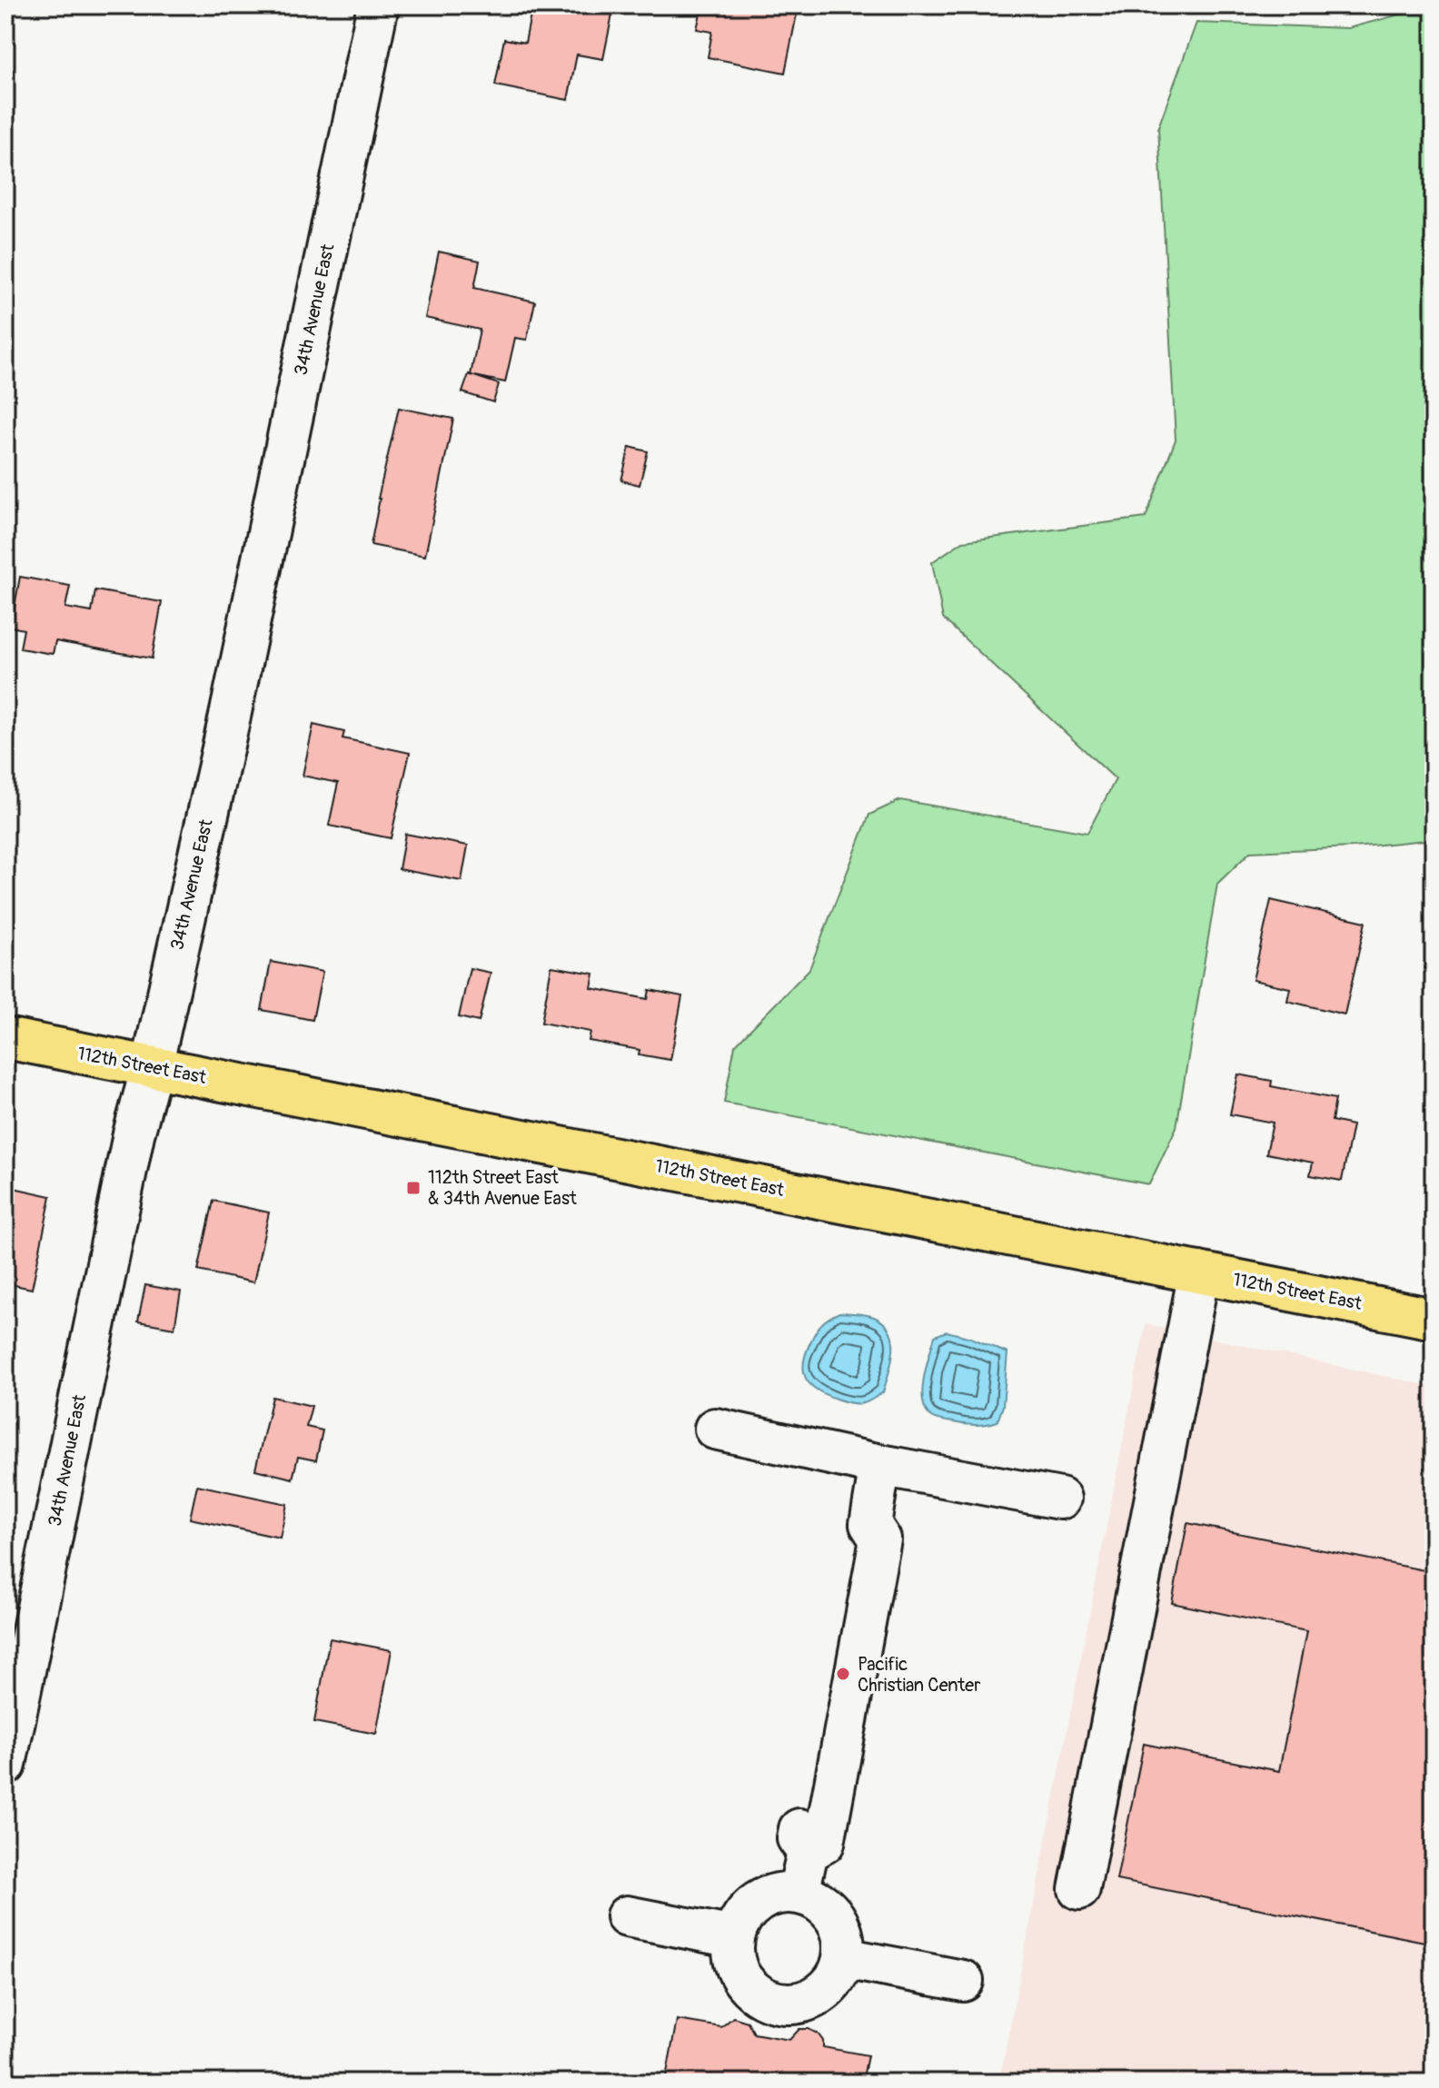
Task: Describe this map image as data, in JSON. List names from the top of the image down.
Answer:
{
  "streets": {
    "main road": ["112th Street East"],
    "street": ["34th Avenue East"]
  },
  "crossings": [
    ["34th Avenue East", "112th Street East"]
  ],
  "places": {
    "transit": ["112th Street East & 34th Avenue East"],
    "other": ["Pacific Christian Center"]
  }
}
